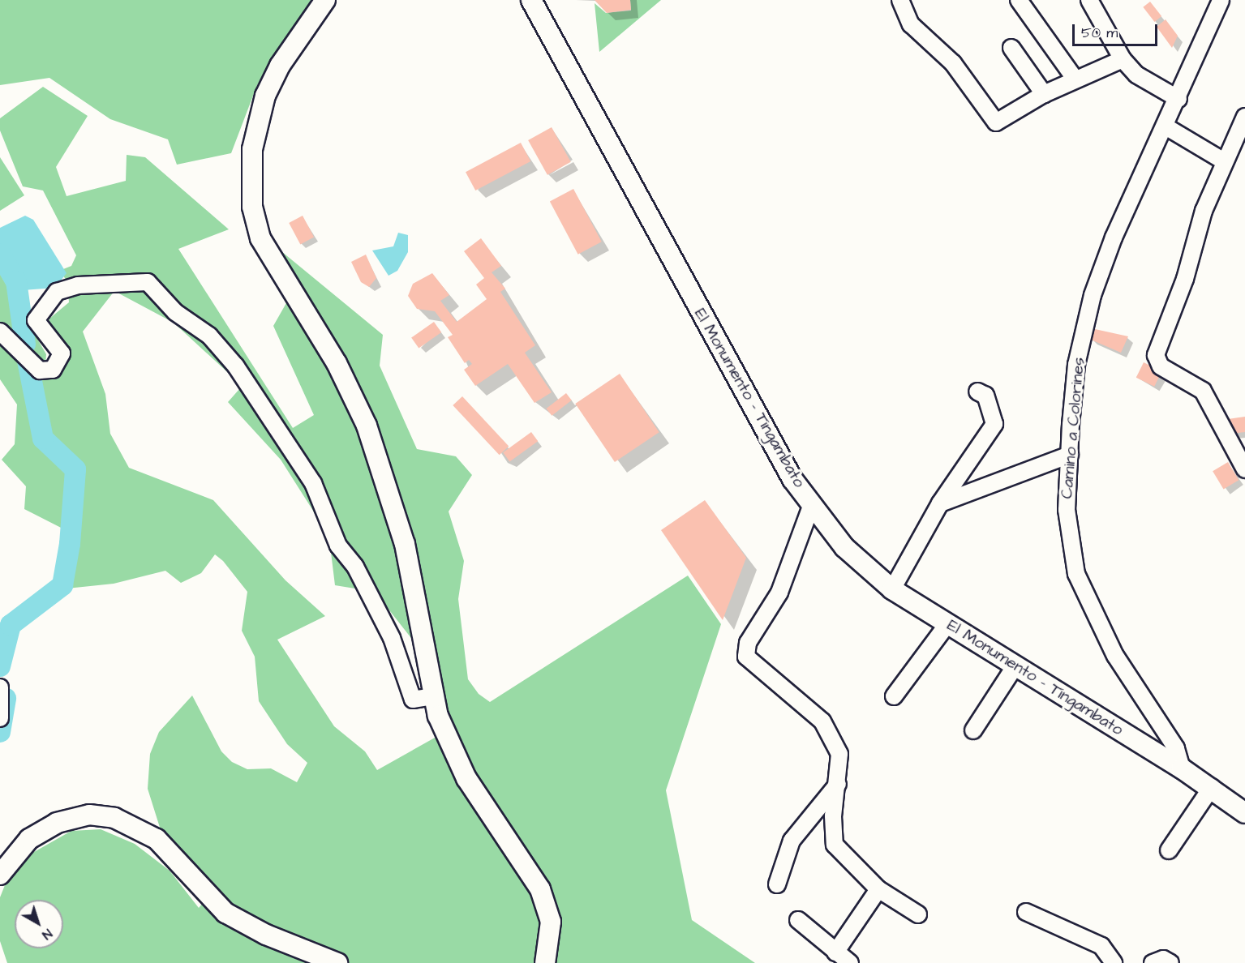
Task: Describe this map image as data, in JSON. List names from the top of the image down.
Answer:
{
  "streets": {
    "main road": ["El Monumento - Tingambato"],
    "street": ["Camino a Colorines"]
  },
  "crossings": [
    ["El Monumento - Tingambato", "Camino a Colorines"]
  ],
  "scale_bar": "50 m",
  "north": "bottom right"
}
